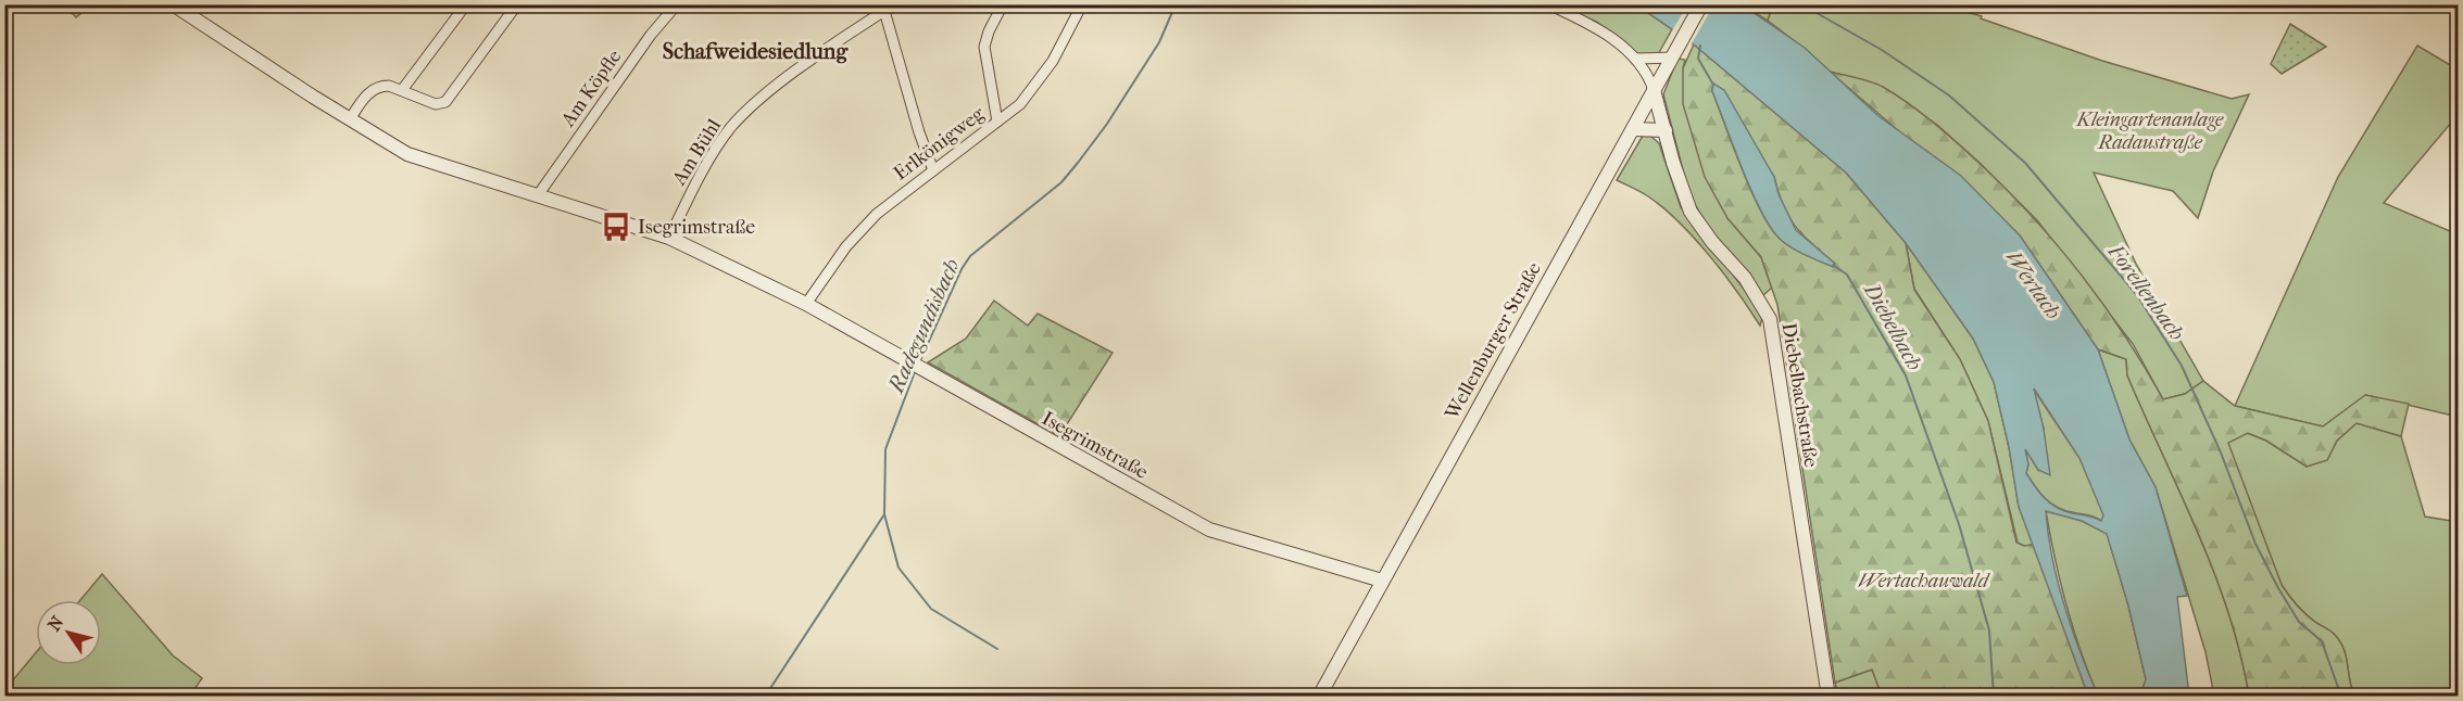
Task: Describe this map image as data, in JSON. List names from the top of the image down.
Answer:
{
  "streets": {
    "street": [
      "Am Köpfle",
      "Erlkönigweg",
      "Am Bühl",
      "Wellenburger Straße",
      "Diebelbachstraße",
      "Isegrimstraße"
    ]
  },
  "crossings": [
    ["Am Köpfle", "Isegrimstraße"],
    ["Erlkönigweg", "Isegrimstraße"],
    ["Am Bühl", "Isegrimstraße"],
    ["Wellenburger Straße", "Diebelbachstraße"],
    ["Wellenburger Straße", "Isegrimstraße"]
  ],
  "districts": ["Schafweidesiedlung"],
  "water": [
    "Wertach",
    "Forellenbach",
    "Radegundisbach",
    "Diebelbach"
  ],
  "parks": ["Kleingartenanlage Radaustraße", "Wertachauwald"],
  "places": {
    "bus stop": ["Isegrimstraße"]
  },
  "north": "top left"
}
